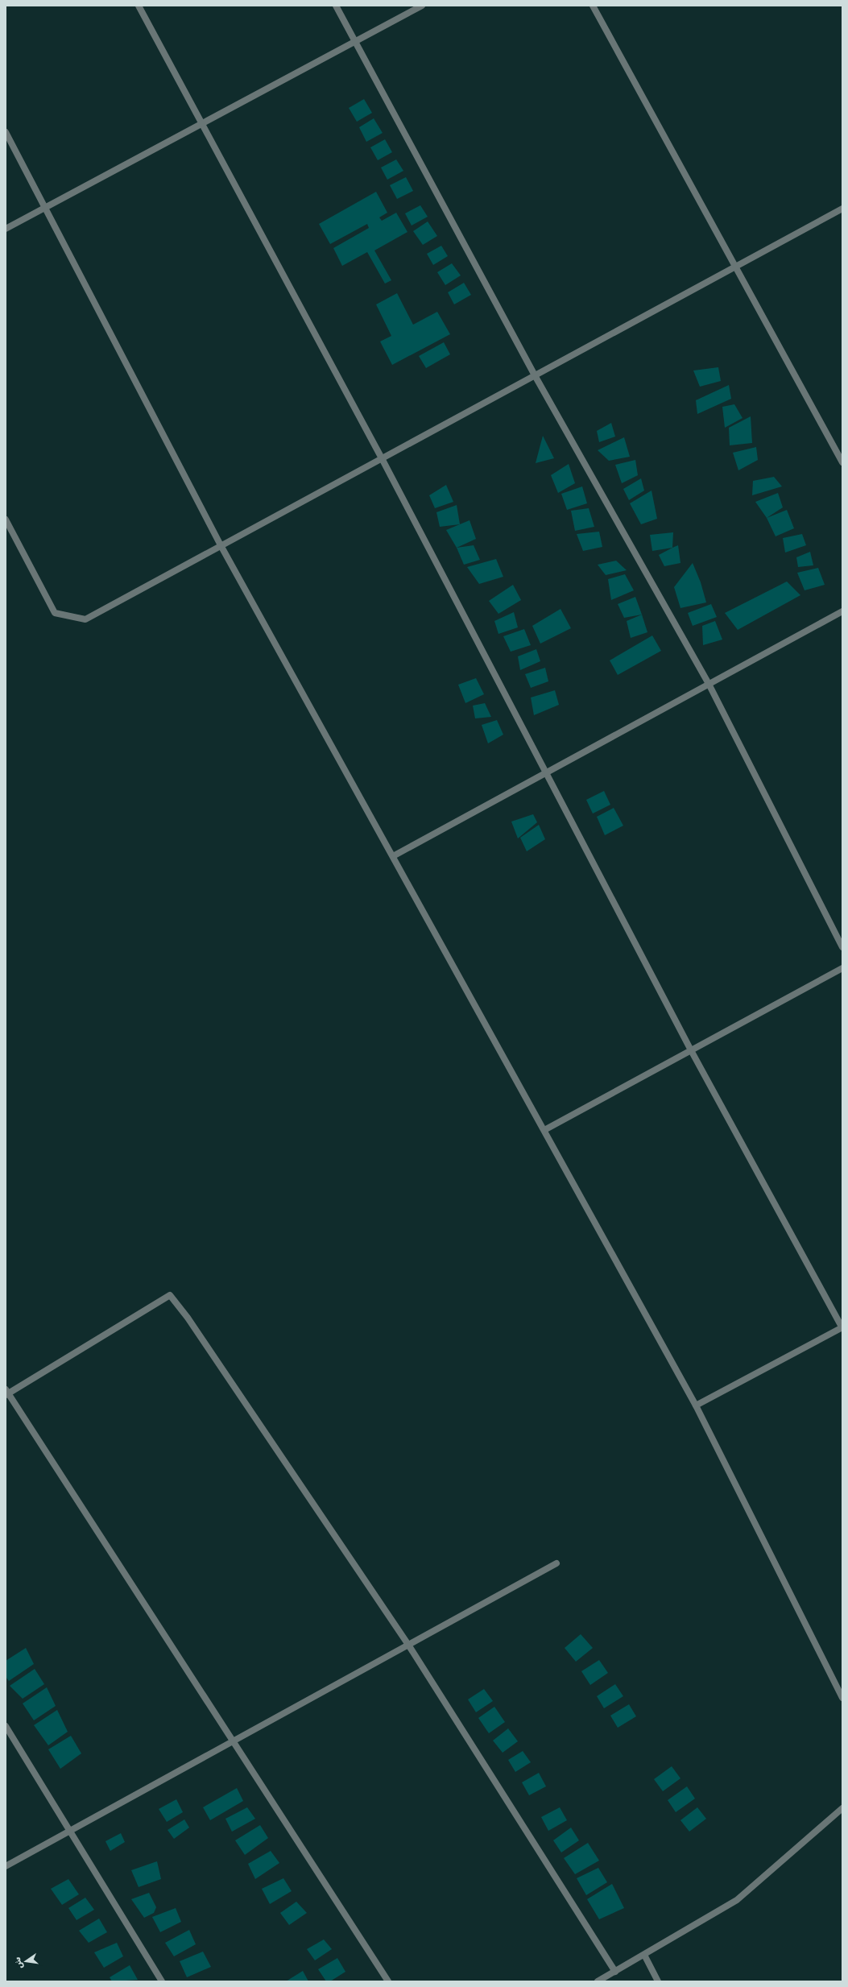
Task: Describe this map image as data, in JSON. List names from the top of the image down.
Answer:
{
  "north": "left"
}
